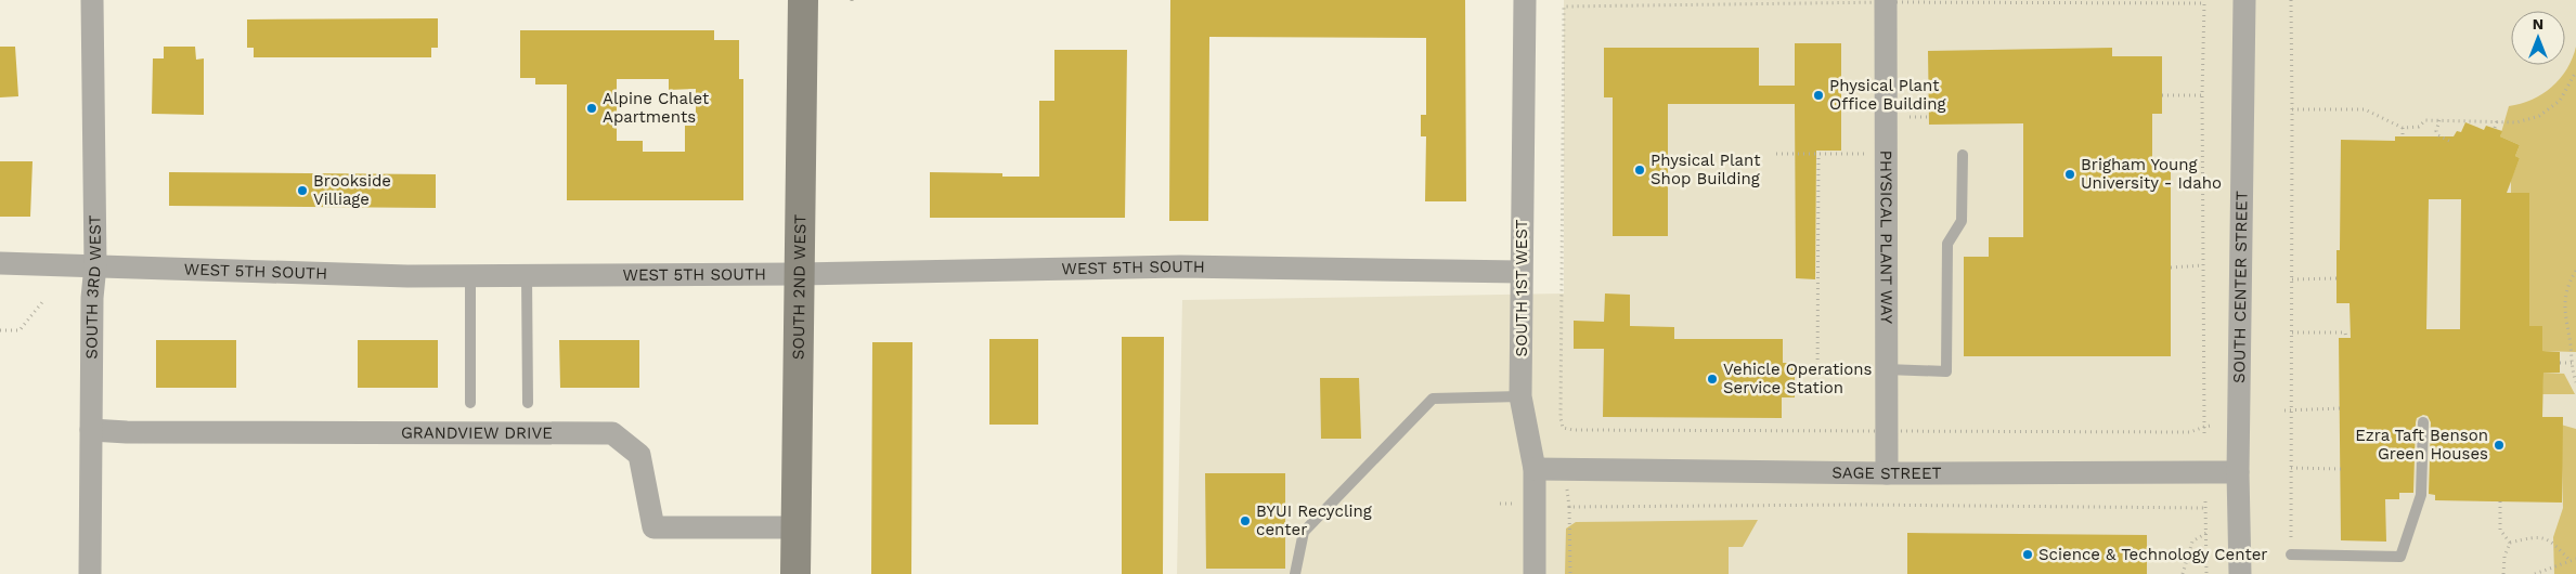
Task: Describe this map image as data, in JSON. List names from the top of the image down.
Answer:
{
  "streets": {
    "main road": ["SOUTH 2ND WEST"],
    "street": [
      "PHYSICAL PLANT WAY",
      "WEST 5TH SOUTH",
      "SOUTH 3RD WEST",
      "SOUTH CENTER STREET",
      "SOUTH 1ST WEST",
      "GRANDVIEW DRIVE",
      "SAGE STREET"
    ]
  },
  "crossings": [
    ["PHYSICAL PLANT WAY", "SAGE STREET"],
    ["WEST 5TH SOUTH", "SOUTH 3RD WEST"],
    ["WEST 5TH SOUTH", "SOUTH 2ND WEST"],
    ["WEST 5TH SOUTH", "SOUTH 1ST WEST"],
    ["SOUTH 3RD WEST", "GRANDVIEW DRIVE"],
    ["SOUTH 2ND WEST", "GRANDVIEW DRIVE"],
    ["SOUTH CENTER STREET", "SAGE STREET"],
    ["SOUTH 1ST WEST", "SAGE STREET"]
  ],
  "places": [
    "Physical Plant Office Building",
    "Alpine Chalet Apartments",
    "Physical Plant Shop Building",
    "Brigham Young University - Idaho",
    "Brookside Villiage",
    "Vehicle Operations Service Station",
    "Ezra Taft Benson Green Houses",
    "BYUI Recycling center",
    "Science & Technology Center"
  ],
  "north": "top"
}
